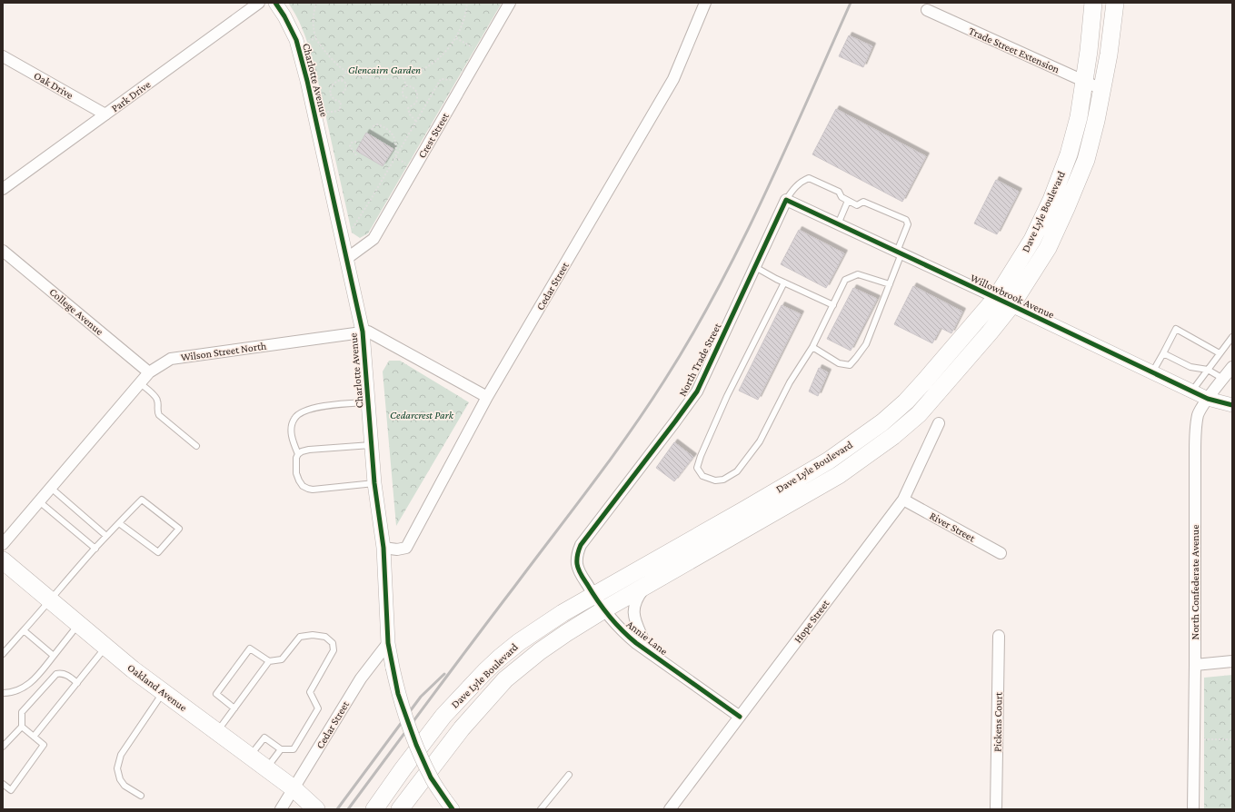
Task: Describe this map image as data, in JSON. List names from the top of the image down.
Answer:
{
  "streets": {
    "main road": ["Dave Lyle Boulevard", "Oakland Avenue"],
    "street": [
      "Trade Street Extension",
      "Charlotte Avenue",
      "Oak Drive",
      "Park Drive",
      "Crest Street",
      "Cedar Street",
      "Willowbrook Avenue",
      "College Avenue",
      "Wilson Street North",
      "North Trade Street",
      "River Street",
      "North Confederate Avenue",
      "Hope Street",
      "Annie Lane",
      "Pickens Court"
    ]
  },
  "crossings": [
    ["Trade Street Extension", "Dave Lyle Boulevard"],
    ["Charlotte Avenue", "Crest Street"],
    ["Charlotte Avenue", "Cedar Street"],
    ["Charlotte Avenue", "Wilson Street North"],
    ["Oak Drive", "Park Drive"],
    ["Dave Lyle Boulevard", "Willowbrook Avenue"],
    ["Dave Lyle Boulevard", "Annie Lane"],
    ["Cedar Street", "Wilson Street North"],
    ["Cedar Street", "Oakland Avenue"],
    ["Willowbrook Avenue", "North Trade Street"],
    ["Willowbrook Avenue", "North Confederate Avenue"],
    ["College Avenue", "Wilson Street North"],
    ["North Trade Street", "Annie Lane"],
    ["River Street", "Hope Street"],
    ["Hope Street", "Annie Lane"]
  ],
  "parks": ["Glencairn Garden", "Cedarcrest Park"]
}
